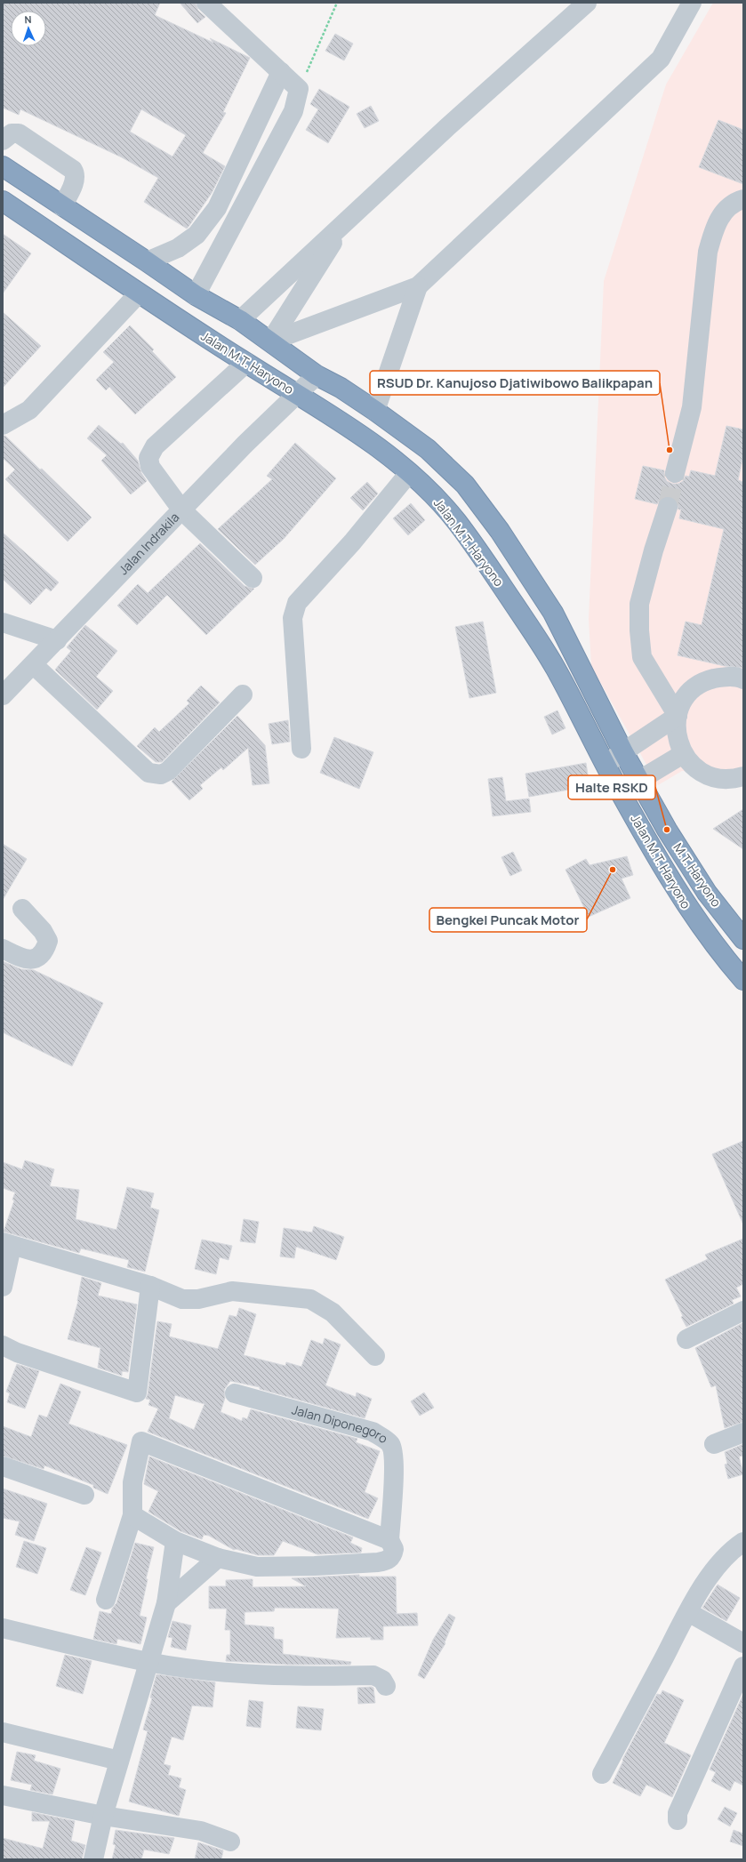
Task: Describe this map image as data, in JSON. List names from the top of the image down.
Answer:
{
  "streets": {
    "highway": ["Jalan M.T. Haryono", "M.T. Haryono"],
    "street": ["Jalan Indrakila", "Jalan Diponegoro"]
  },
  "crossings": [
    ["Jalan M.T. Haryono", "Jalan Indrakila"]
  ],
  "places": ["RSUD Dr. Kanujoso Djatiwibowo Balikpapan", "Halte RSKD", "Bengkel Puncak Motor"],
  "north": "top"
}
